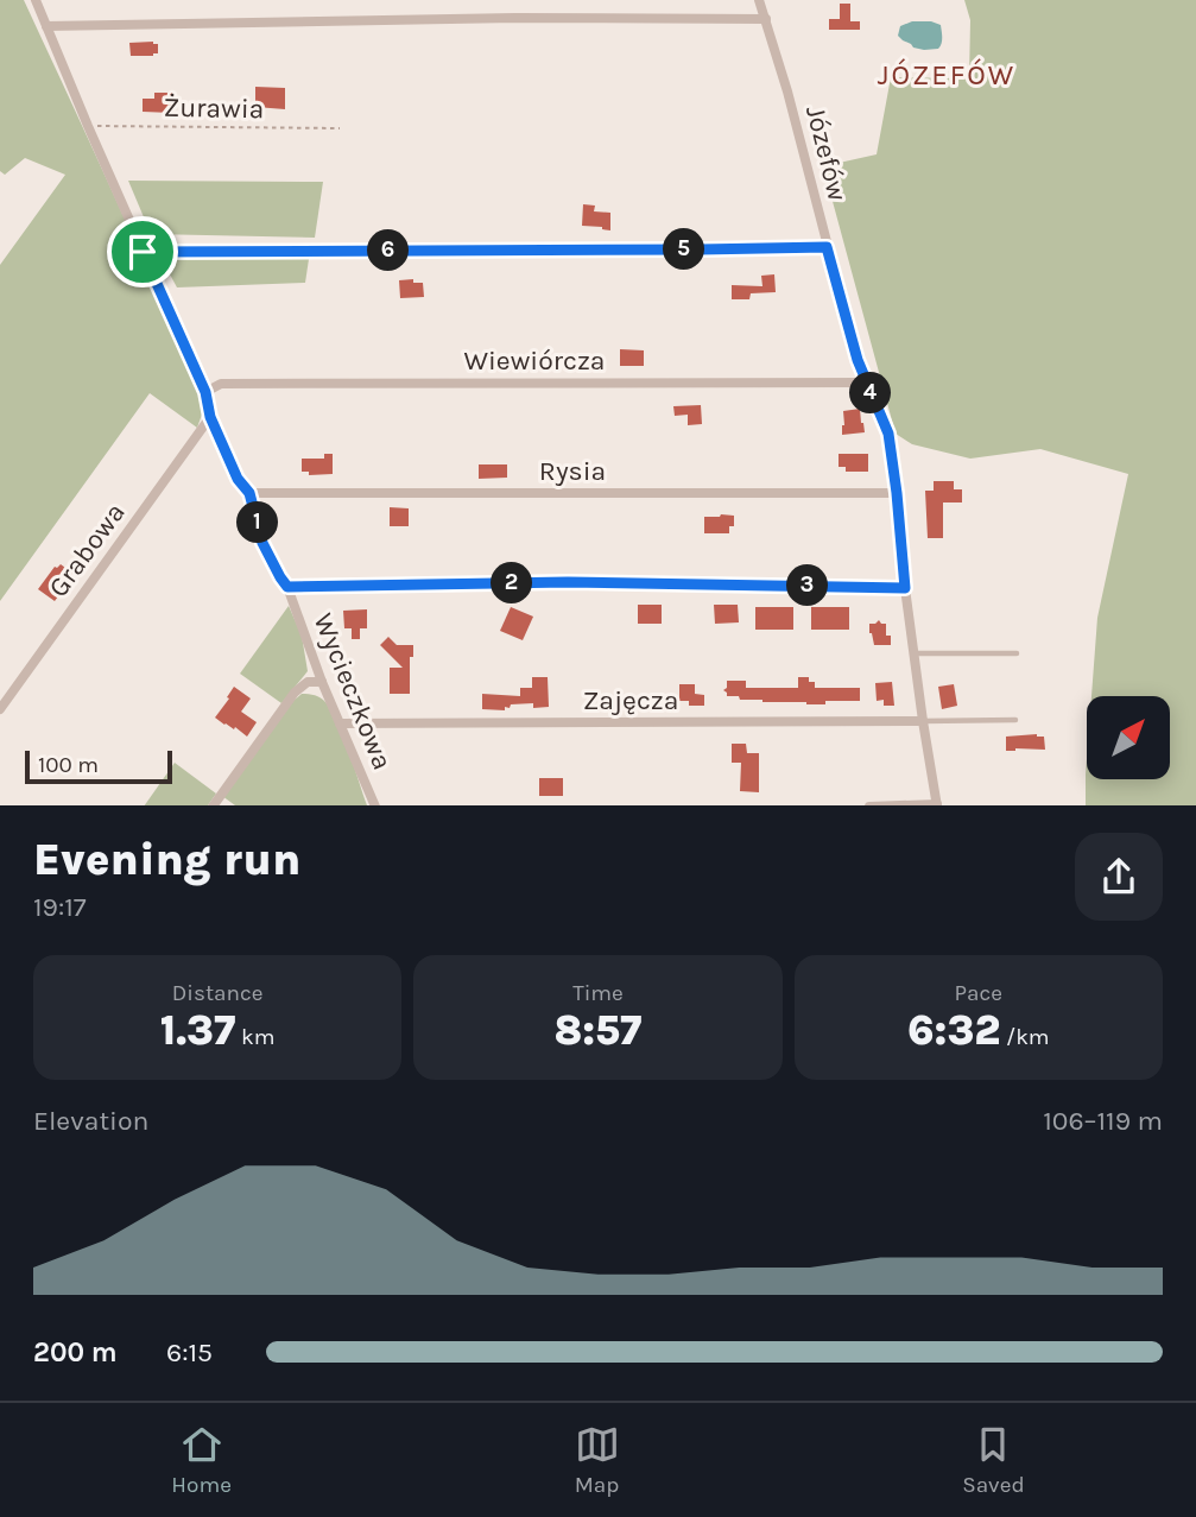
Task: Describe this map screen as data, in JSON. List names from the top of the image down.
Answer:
{
  "streets": {
    "street": [
      "Józefów",
      "Wiewiórcza",
      "Rysia",
      "Grabowa",
      "Wycieczkowa",
      "Zajęcza"
    ],
    "path": ["Żurawia"]
  },
  "crossings": [
    ["Żurawia", "Wycieczkowa"],
    ["Józefów", "Wiewiórcza"],
    ["Józefów", "Rysia"],
    ["Józefów", "Zajęcza"],
    ["Wiewiórcza", "Wycieczkowa"],
    ["Rysia", "Wycieczkowa"],
    ["Grabowa", "Wycieczkowa"],
    ["Wycieczkowa", "Zajęcza"]
  ],
  "districts": ["JÓZEFÓW"],
  "scale_bar": "100 m",
  "north": "top right",
  "page": {
    "pins": [
      "5",
      "6",
      "4",
      "1",
      "2",
      "3"
    ],
    "scale": "100 m",
    "heading": ["Evening run", "19:17"],
    "stats": [
      ["Distance", "1.37 km"],
      ["Time", "8:57"],
      ["Pace", "6:32 /km"]
    ],
    "chart": ["Elevation", "106–119 m"],
    "list": [
      {
        "name": "200 m",
        "note": "6:15"
      }
    ],
    "tabs": ["Home", "Map", "Saved"]
  }
}
